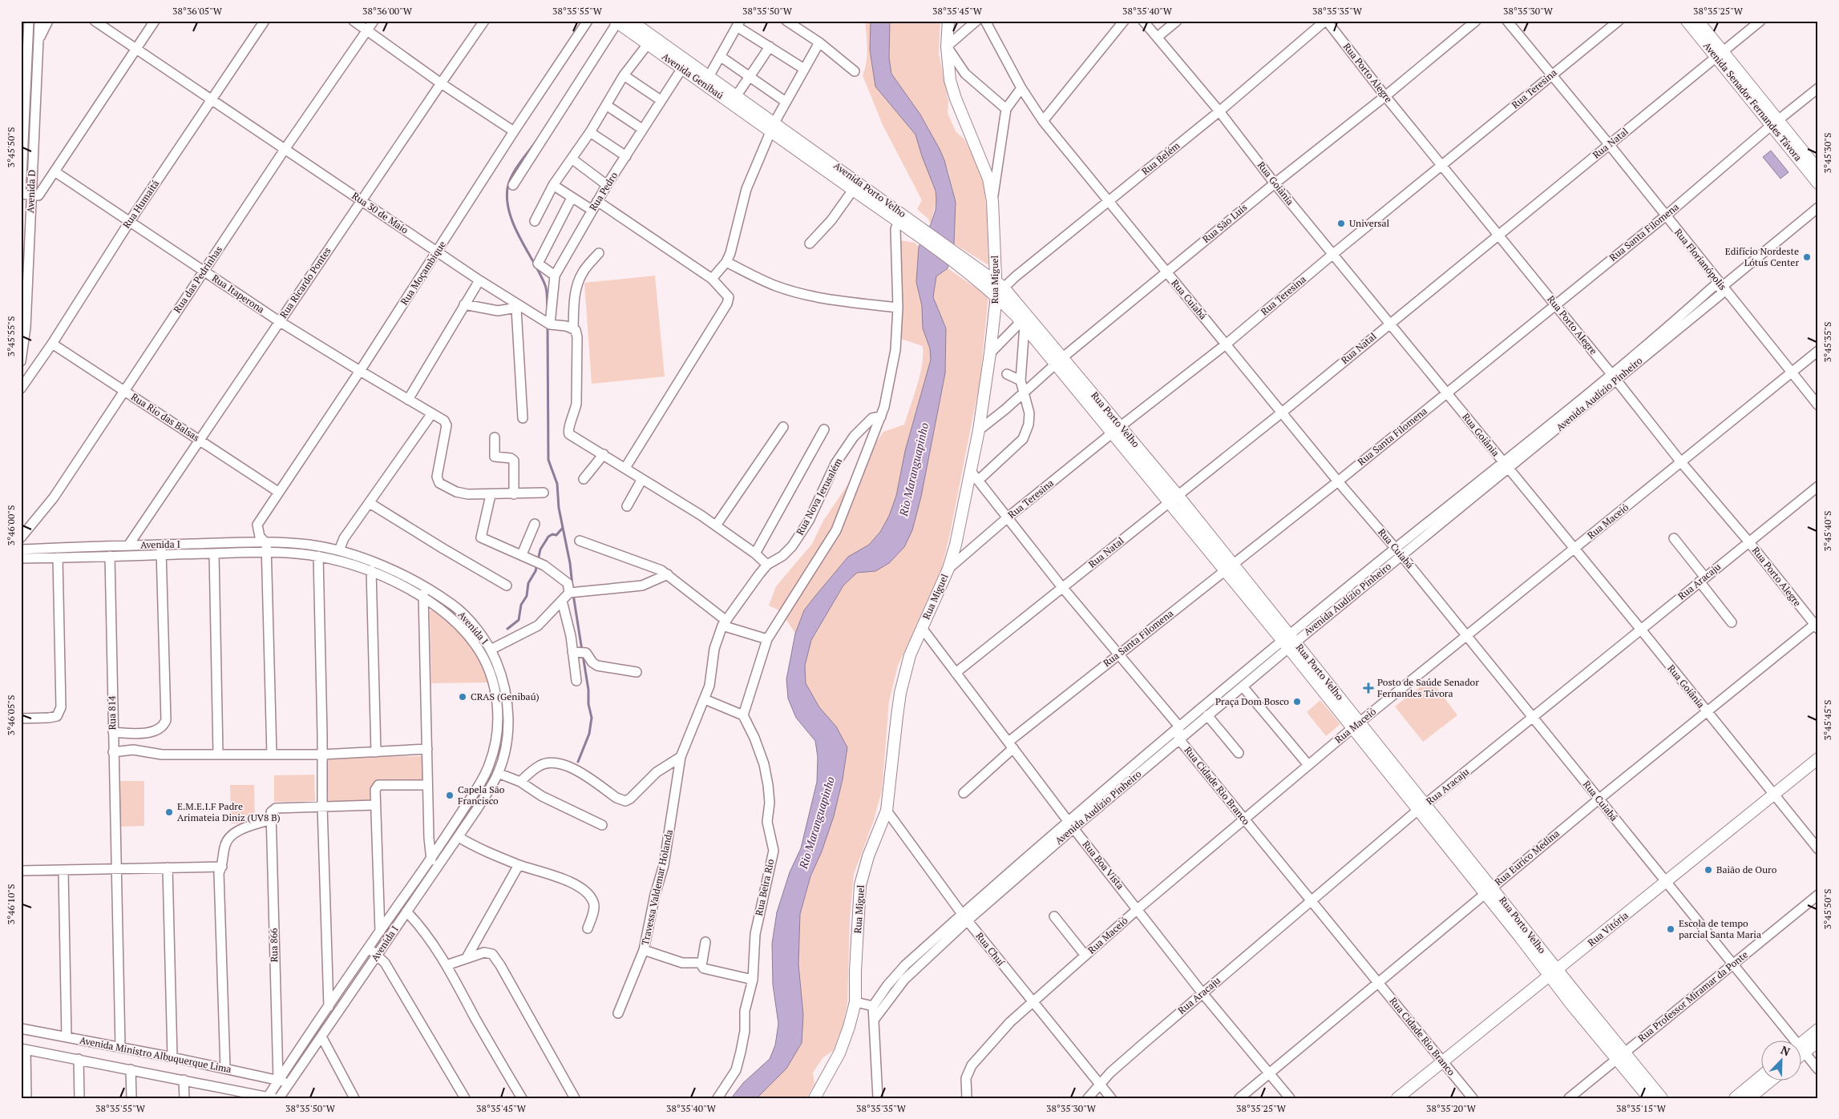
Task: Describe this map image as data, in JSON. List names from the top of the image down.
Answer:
{
  "streets": {
    "main road": [
      "Avenida Genibaú",
      "Avenida Senador Fernandes Távora",
      "Avenida Porto Velho",
      "Rua Miguel",
      "Rua Porto Velho",
      "Rua Vitória"
    ],
    "street": [
      "Rua Porto Alegre",
      "Rua Teresina",
      "Rua Natal",
      "Rua Belém",
      "Rua Goiânia",
      "Avenida D",
      "Rua Pedro",
      "Rua Humaitá",
      "Rua 30 de Maio",
      "Rua São Luís",
      "Rua Santa Filomena",
      "Rua Florianópolis",
      "Rua Moçambique",
      "Rua das Pedrinhas",
      "Rua Ricardo Pontes",
      "Rua Itaperona",
      "Rua Cuiabá",
      "Avenida Audízio Pinheiro",
      "Rua Rio das Balsas",
      "Rua Nova Jerusalém",
      "Rua Maceió",
      "Avenida I",
      "Rua Aracaju",
      "Rua 814",
      "Rua Cidade Rio Branco",
      "Rua Euríco Medina",
      "Rua Boa Vista",
      "Travessa Valdemar Holanda",
      "Rua Beira Rio",
      "Rua 866",
      "Rua Chuí",
      "Rua Professor Miramar da Ponte",
      "Avenida Ministro Albuquerque Lima"
    ]
  },
  "crossings": [
    ["Rua Porto Alegre", "Rua Teresina"],
    ["Rua Porto Alegre", "Rua Natal"],
    ["Rua Porto Alegre", "Rua Belém"],
    ["Rua Porto Alegre", "Rua São Luís"],
    ["Rua Porto Alegre", "Rua Santa Filomena"],
    ["Rua Porto Alegre", "Avenida Audízio Pinheiro"],
    ["Rua Porto Alegre", "Rua Maceió"],
    ["Rua Porto Alegre", "Rua Aracaju"],
    ["Rua Porto Alegre", "Rua Euríco Medina"],
    ["Avenida Genibaú", "Avenida Porto Velho"],
    ["Avenida Genibaú", "Rua Pedro"],
    ["Rua Teresina", "Rua Goiânia"],
    ["Rua Teresina", "Rua Florianópolis"],
    ["Rua Teresina", "Rua Miguel"],
    ["Rua Teresina", "Rua Cuiabá"],
    ["Rua Teresina", "Rua Porto Velho"],
    ["Avenida Senador Fernandes Távora", "Rua Natal"],
    ["Avenida Senador Fernandes Távora", "Rua Santa Filomena"],
    ["Rua Natal", "Rua Goiânia"],
    ["Rua Natal", "Rua Florianópolis"],
    ["Rua Natal", "Rua Cuiabá"],
    ["Rua Natal", "Rua Porto Velho"],
    ["Rua Natal", "Rua Boa Vista"],
    ["Rua Belém", "Rua Goiânia"],
    ["Rua Belém", "Rua Miguel"],
    ["Rua Belém", "Rua Cuiabá"],
    ["Rua Belém", "Rua Porto Velho"],
    ["Rua Goiânia", "Rua São Luís"],
    ["Rua Goiânia", "Rua Santa Filomena"],
    ["Rua Goiânia", "Avenida Audízio Pinheiro"],
    ["Rua Goiânia", "Rua Maceió"],
    ["Rua Goiânia", "Rua Aracaju"],
    ["Rua Goiânia", "Rua Euríco Medina"],
    ["Rua Goiânia", "Rua Vitória"],
    ["Avenida Porto Velho", "Rua Porto Velho"],
    ["Rua Pedro", "Rua 30 de Maio"],
    ["Rua Humaitá", "Rua 30 de Maio"],
    ["Rua Humaitá", "Rua Itaperona"],
    ["Rua Humaitá", "Rua Rio das Balsas"],
    ["Rua 30 de Maio", "Rua Moçambique"],
    ["Rua 30 de Maio", "Rua das Pedrinhas"],
    ["Rua 30 de Maio", "Rua Ricardo Pontes"],
    ["Rua São Luís", "Rua Miguel"],
    ["Rua São Luís", "Rua Cuiabá"],
    ["Rua São Luís", "Rua Porto Velho"],
    ["Rua Santa Filomena", "Rua Florianópolis"],
    ["Rua Santa Filomena", "Rua Cuiabá"],
    ["Rua Santa Filomena", "Rua Porto Velho"],
    ["Rua Santa Filomena", "Rua Boa Vista"],
    ["Rua Florianópolis", "Avenida Audízio Pinheiro"],
    ["Rua Florianópolis", "Rua Maceió"],
    ["Rua Moçambique", "Rua Itaperona"],
    ["Rua Moçambique", "Rua Rio das Balsas"],
    ["Rua Moçambique", "Avenida I"],
    ["Rua das Pedrinhas", "Rua Itaperona"],
    ["Rua das Pedrinhas", "Rua Rio das Balsas"],
    ["Rua Miguel", "Rua Cuiabá"],
    ["Rua Miguel", "Rua Porto Velho"],
    ["Rua Miguel", "Rua Boa Vista"],
    ["Rua Miguel", "Rua Chuí"],
    ["Rua Ricardo Pontes", "Rua Itaperona"],
    ["Rua Ricardo Pontes", "Rua Rio das Balsas"],
    ["Rua Ricardo Pontes", "Avenida I"],
    ["Rua Cuiabá", "Avenida Audízio Pinheiro"],
    ["Rua Cuiabá", "Rua Maceió"],
    ["Rua Cuiabá", "Rua Aracaju"],
    ["Rua Cuiabá", "Rua Euríco Medina"],
    ["Rua Cuiabá", "Rua Vitória"],
    ["Rua Cuiabá", "Rua Professor Miramar da Ponte"],
    ["Avenida Audízio Pinheiro", "Rua Porto Velho"],
    ["Avenida Audízio Pinheiro", "Rua Cidade Rio Branco"],
    ["Avenida Audízio Pinheiro", "Rua Boa Vista"],
    ["Avenida Audízio Pinheiro", "Rua Chuí"],
    ["Rua Porto Velho", "Rua Maceió"],
    ["Rua Porto Velho", "Rua Aracaju"],
    ["Rua Porto Velho", "Rua Euríco Medina"],
    ["Rua Porto Velho", "Rua Vitória"],
    ["Rua Porto Velho", "Rua Professor Miramar da Ponte"],
    ["Rua Nova Jerusalém", "Travessa Valdemar Holanda"],
    ["Rua Maceió", "Rua Cidade Rio Branco"],
    ["Rua Maceió", "Rua Boa Vista"],
    ["Rua Maceió", "Rua Chuí"],
    ["Avenida I", "Rua 814"],
    ["Avenida I", "Rua 866"],
    ["Avenida I", "Avenida Ministro Albuquerque Lima"],
    ["Rua Aracaju", "Rua Cidade Rio Branco"],
    ["Rua Aracaju", "Rua Boa Vista"],
    ["Rua Aracaju", "Rua Chuí"],
    ["Rua 814", "Avenida Ministro Albuquerque Lima"],
    ["Rua Cidade Rio Branco", "Rua Euríco Medina"],
    ["Rua Cidade Rio Branco", "Rua Vitória"],
    ["Rua Euríco Medina", "Rua Boa Vista"],
    ["Rua 866", "Avenida Ministro Albuquerque Lima"]
  ],
  "water": ["Rio Maranguapinho"],
  "places": {
    "other": [
      "Universal",
      "Edifício Nordeste Lótus Center",
      "CRAS (Genibaú)",
      "Praça Dom Bosco",
      "Capela São Francisco",
      "E.M.E.I.F Padre Arimateia Diniz (UV8 B)",
      "Baião de Ouro",
      "Escola de tempo parcial Santa Maria"
    ],
    "health": ["Posto de Saúde Senador Fernandes Távora"]
  },
  "north": "top right",
  "coordinates": [
    "38°36'05\"W",
    "38°36'00\"W",
    "38°35'55\"W",
    "38°35'50\"W",
    "38°35'45\"W",
    "38°35'40\"W",
    "38°35'35\"W",
    "38°35'30\"W",
    "38°35'25\"W",
    "3°45'50\"S",
    "3°45'30\"S",
    "3°45'55\"S",
    "3°45'35\"S",
    "3°46'00\"S",
    "3°45'40\"S",
    "3°46'05\"S",
    "3°45'45\"S",
    "3°46'10\"S",
    "38°35'20\"W",
    "38°35'15\"W"
  ]
}
